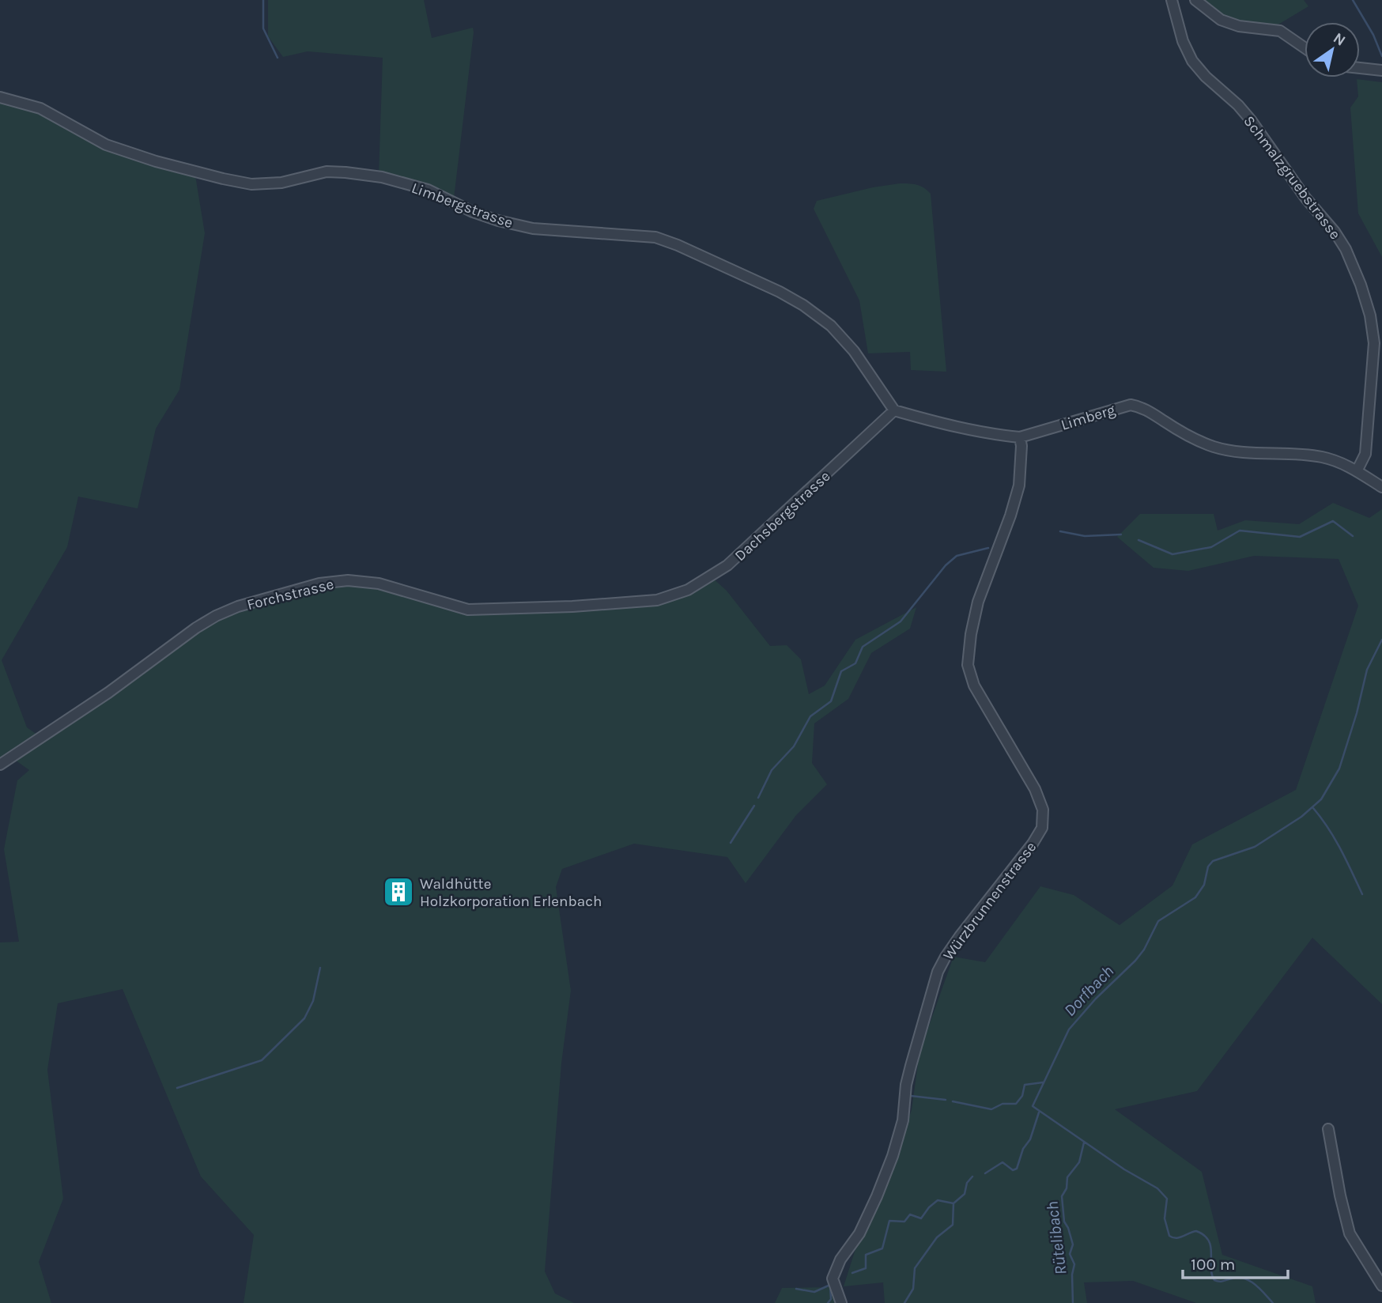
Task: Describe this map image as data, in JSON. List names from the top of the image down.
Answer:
{
  "streets": {
    "street": [
      "Schmalzgruebstrasse",
      "Limbergstrasse",
      "Limberg",
      "Dachsbergstrasse",
      "Forchstrasse",
      "Würzbrunnenstrasse"
    ]
  },
  "crossings": [
    ["Schmalzgruebstrasse", "Limberg"],
    ["Limbergstrasse", "Limberg"],
    ["Limbergstrasse", "Dachsbergstrasse"],
    ["Limberg", "Dachsbergstrasse"],
    ["Limberg", "Würzbrunnenstrasse"],
    ["Dachsbergstrasse", "Forchstrasse"]
  ],
  "water": ["Dorfbach", "Rütelibach"],
  "places": {
    "building": ["Waldhütte Holzkorporation Erlenbach"]
  },
  "scale_bar": "100 m",
  "north": "top right"
}
